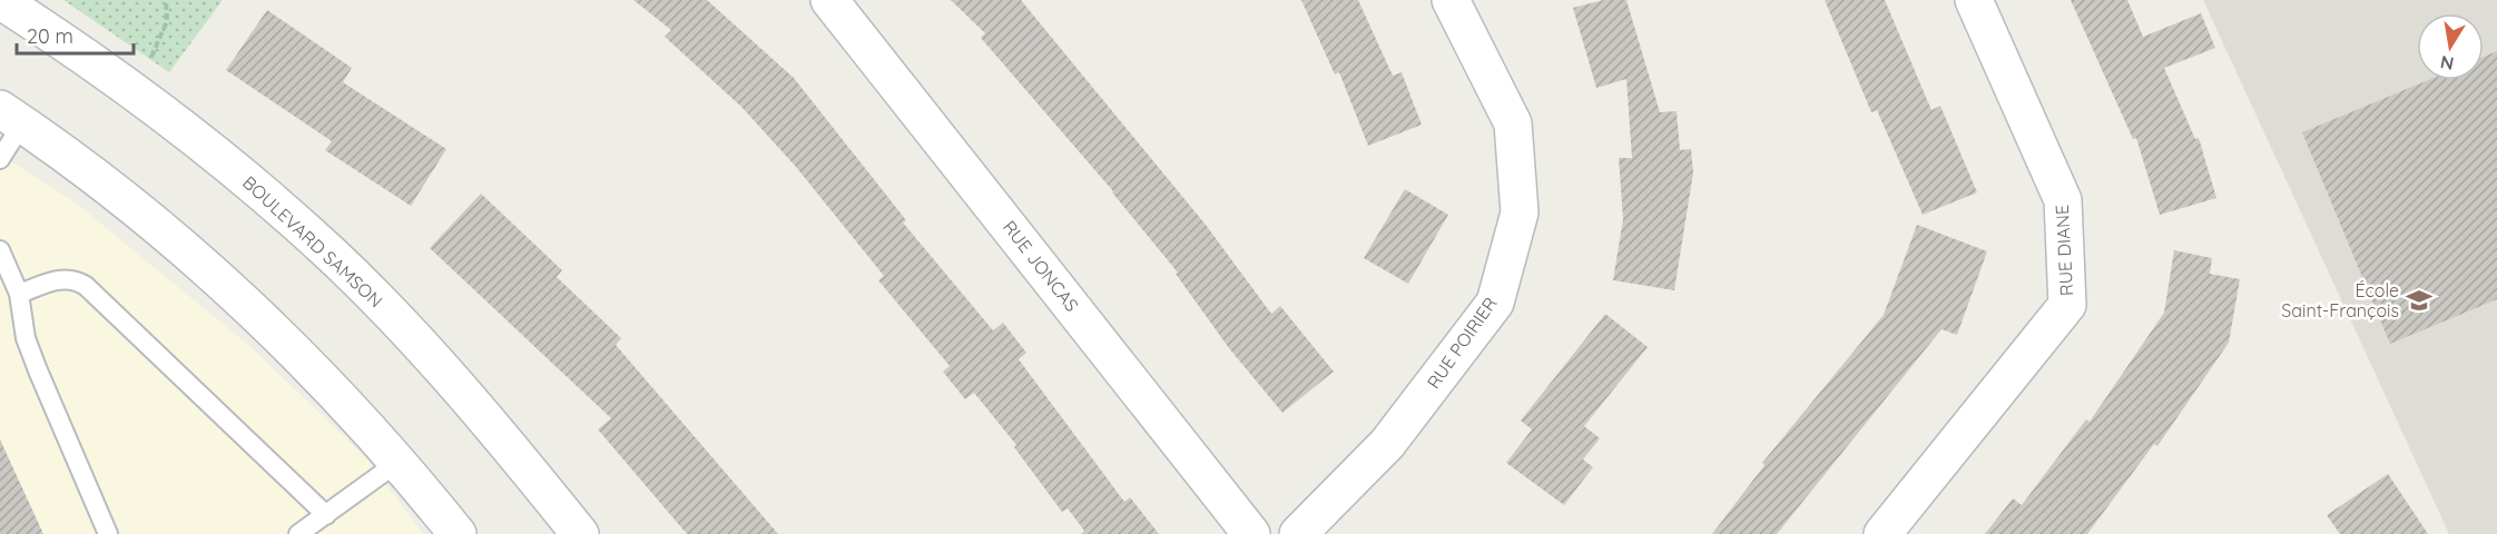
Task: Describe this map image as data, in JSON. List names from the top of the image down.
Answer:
{
  "streets": {
    "street": [
      "BOULEVARD SAMSON",
      "RUE DIANE",
      "RUE JONCAS",
      "RUE POIRIER"
    ]
  },
  "places": {
    "school or university": ["École Saint-François"]
  },
  "scale_bar": "20 m",
  "north": "bottom"
}
